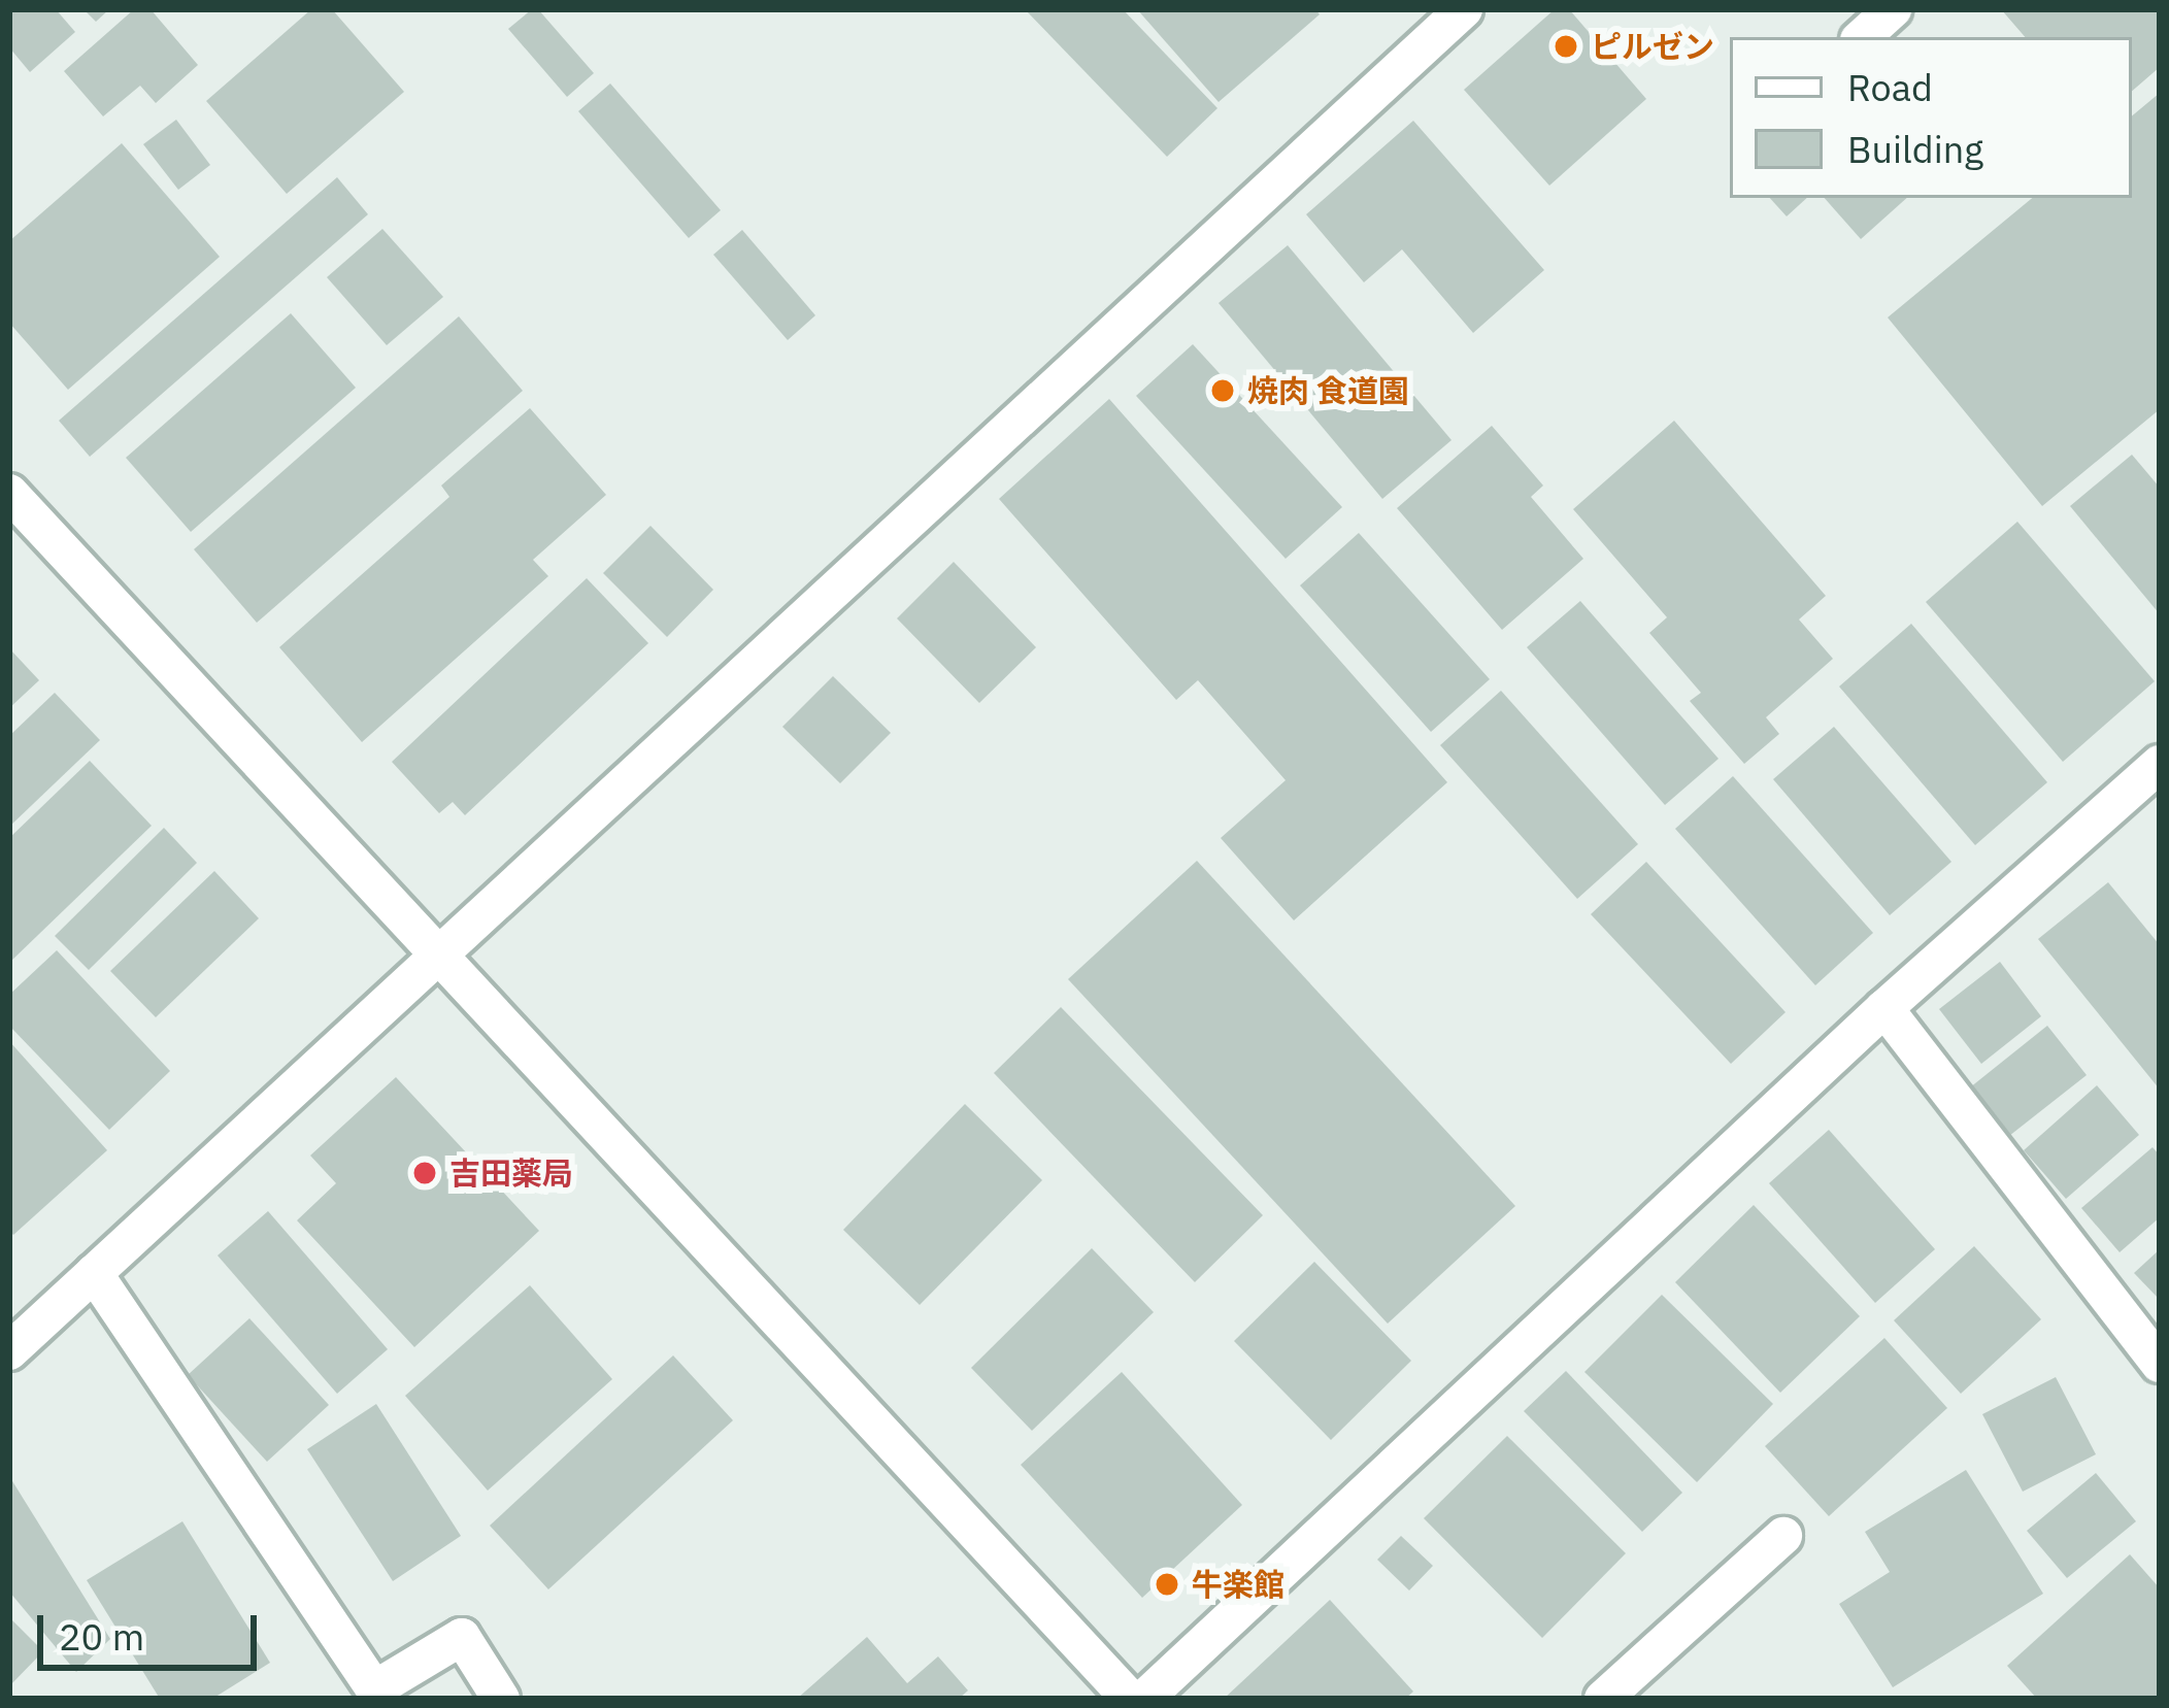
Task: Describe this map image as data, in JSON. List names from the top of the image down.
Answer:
{
  "places": [
    "ピルゼン",
    "焼肉 食道園",
    "吉田薬局",
    "牛楽館"
  ],
  "legend": ["Road", "Building"],
  "scale_bar": "20 m"
}
